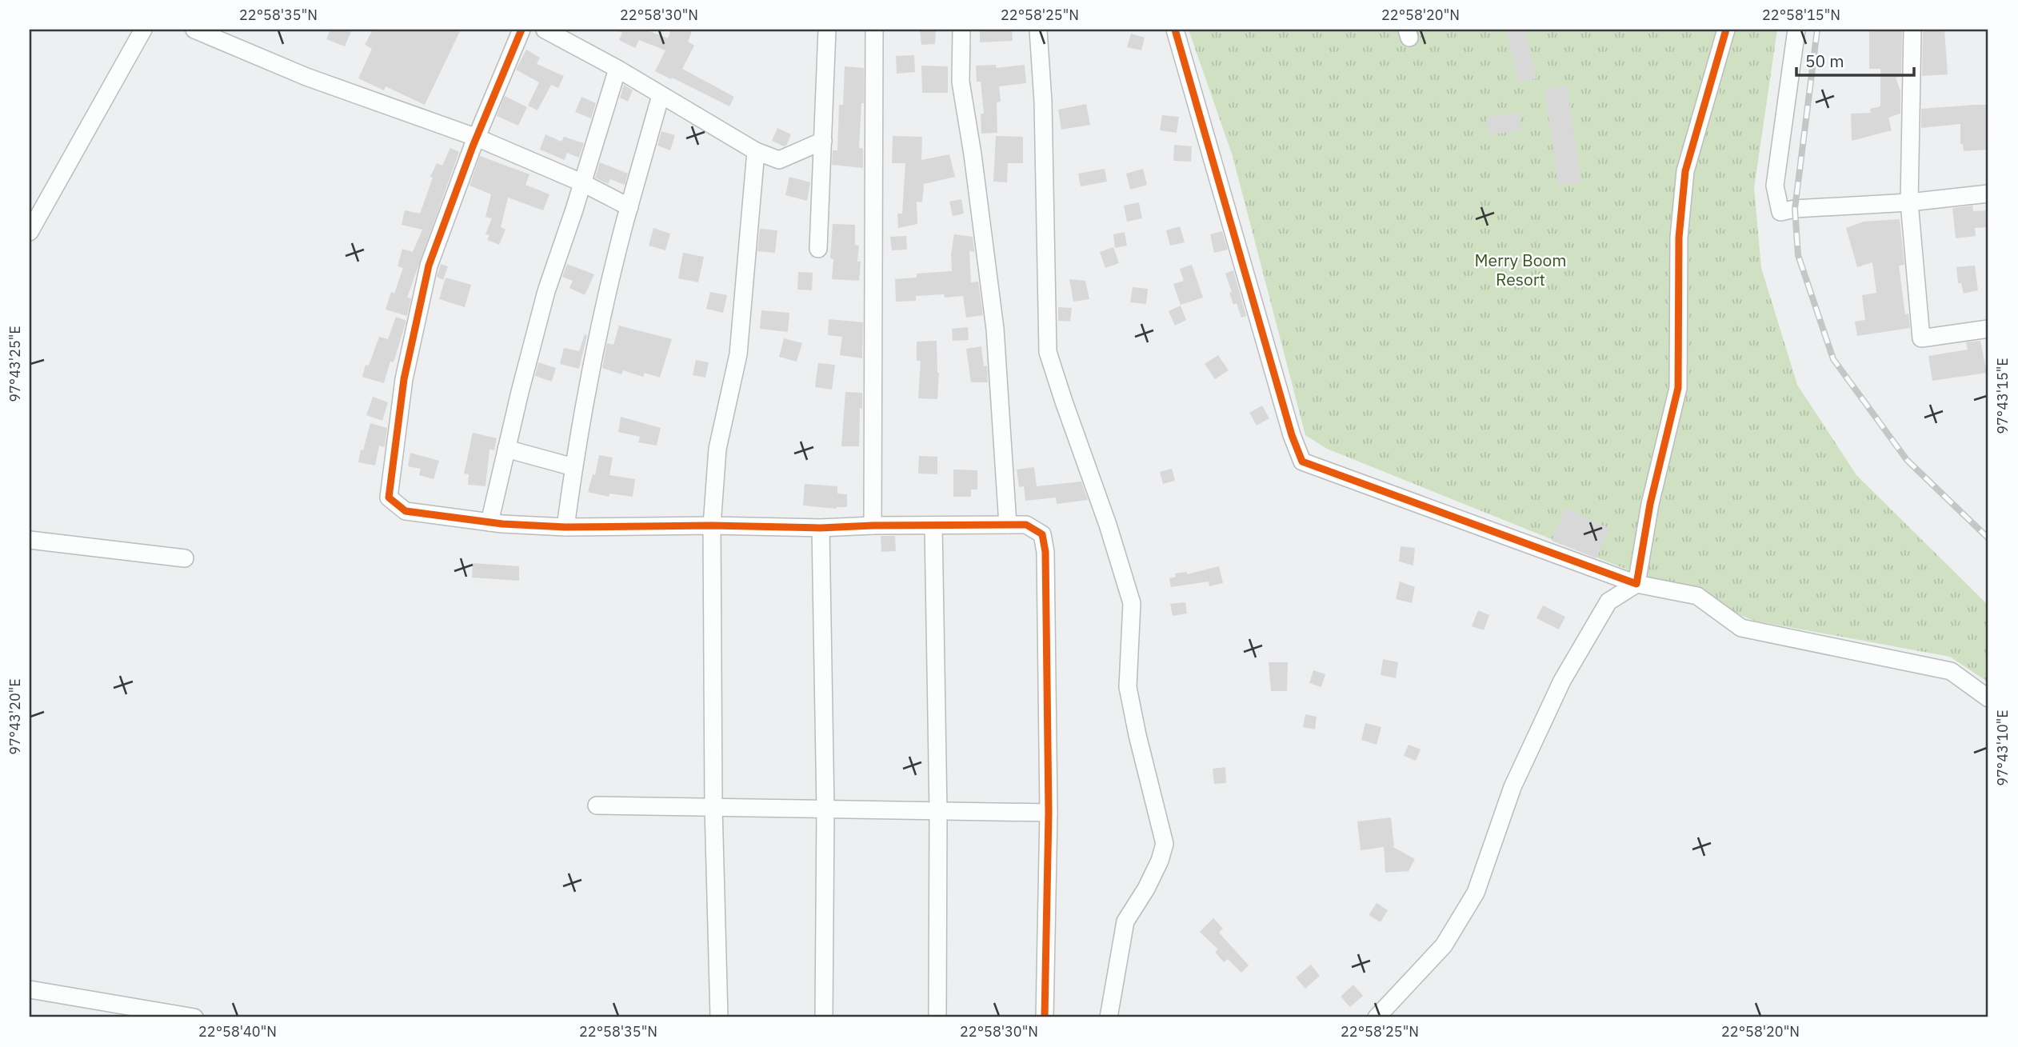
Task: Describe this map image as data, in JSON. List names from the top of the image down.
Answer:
{
  "parks": ["Merry Boom Resort"],
  "scale_bar": "50 m",
  "coordinates": [
    "22°58'35\"N",
    "22°58'30\"N",
    "22°58'25\"N",
    "22°58'20\"N",
    "22°58'15\"N",
    "97°43'25\"E",
    "97°43'15\"E",
    "97°43'20\"E",
    "97°43'10\"E",
    "22°58'40\"N"
  ]
}
